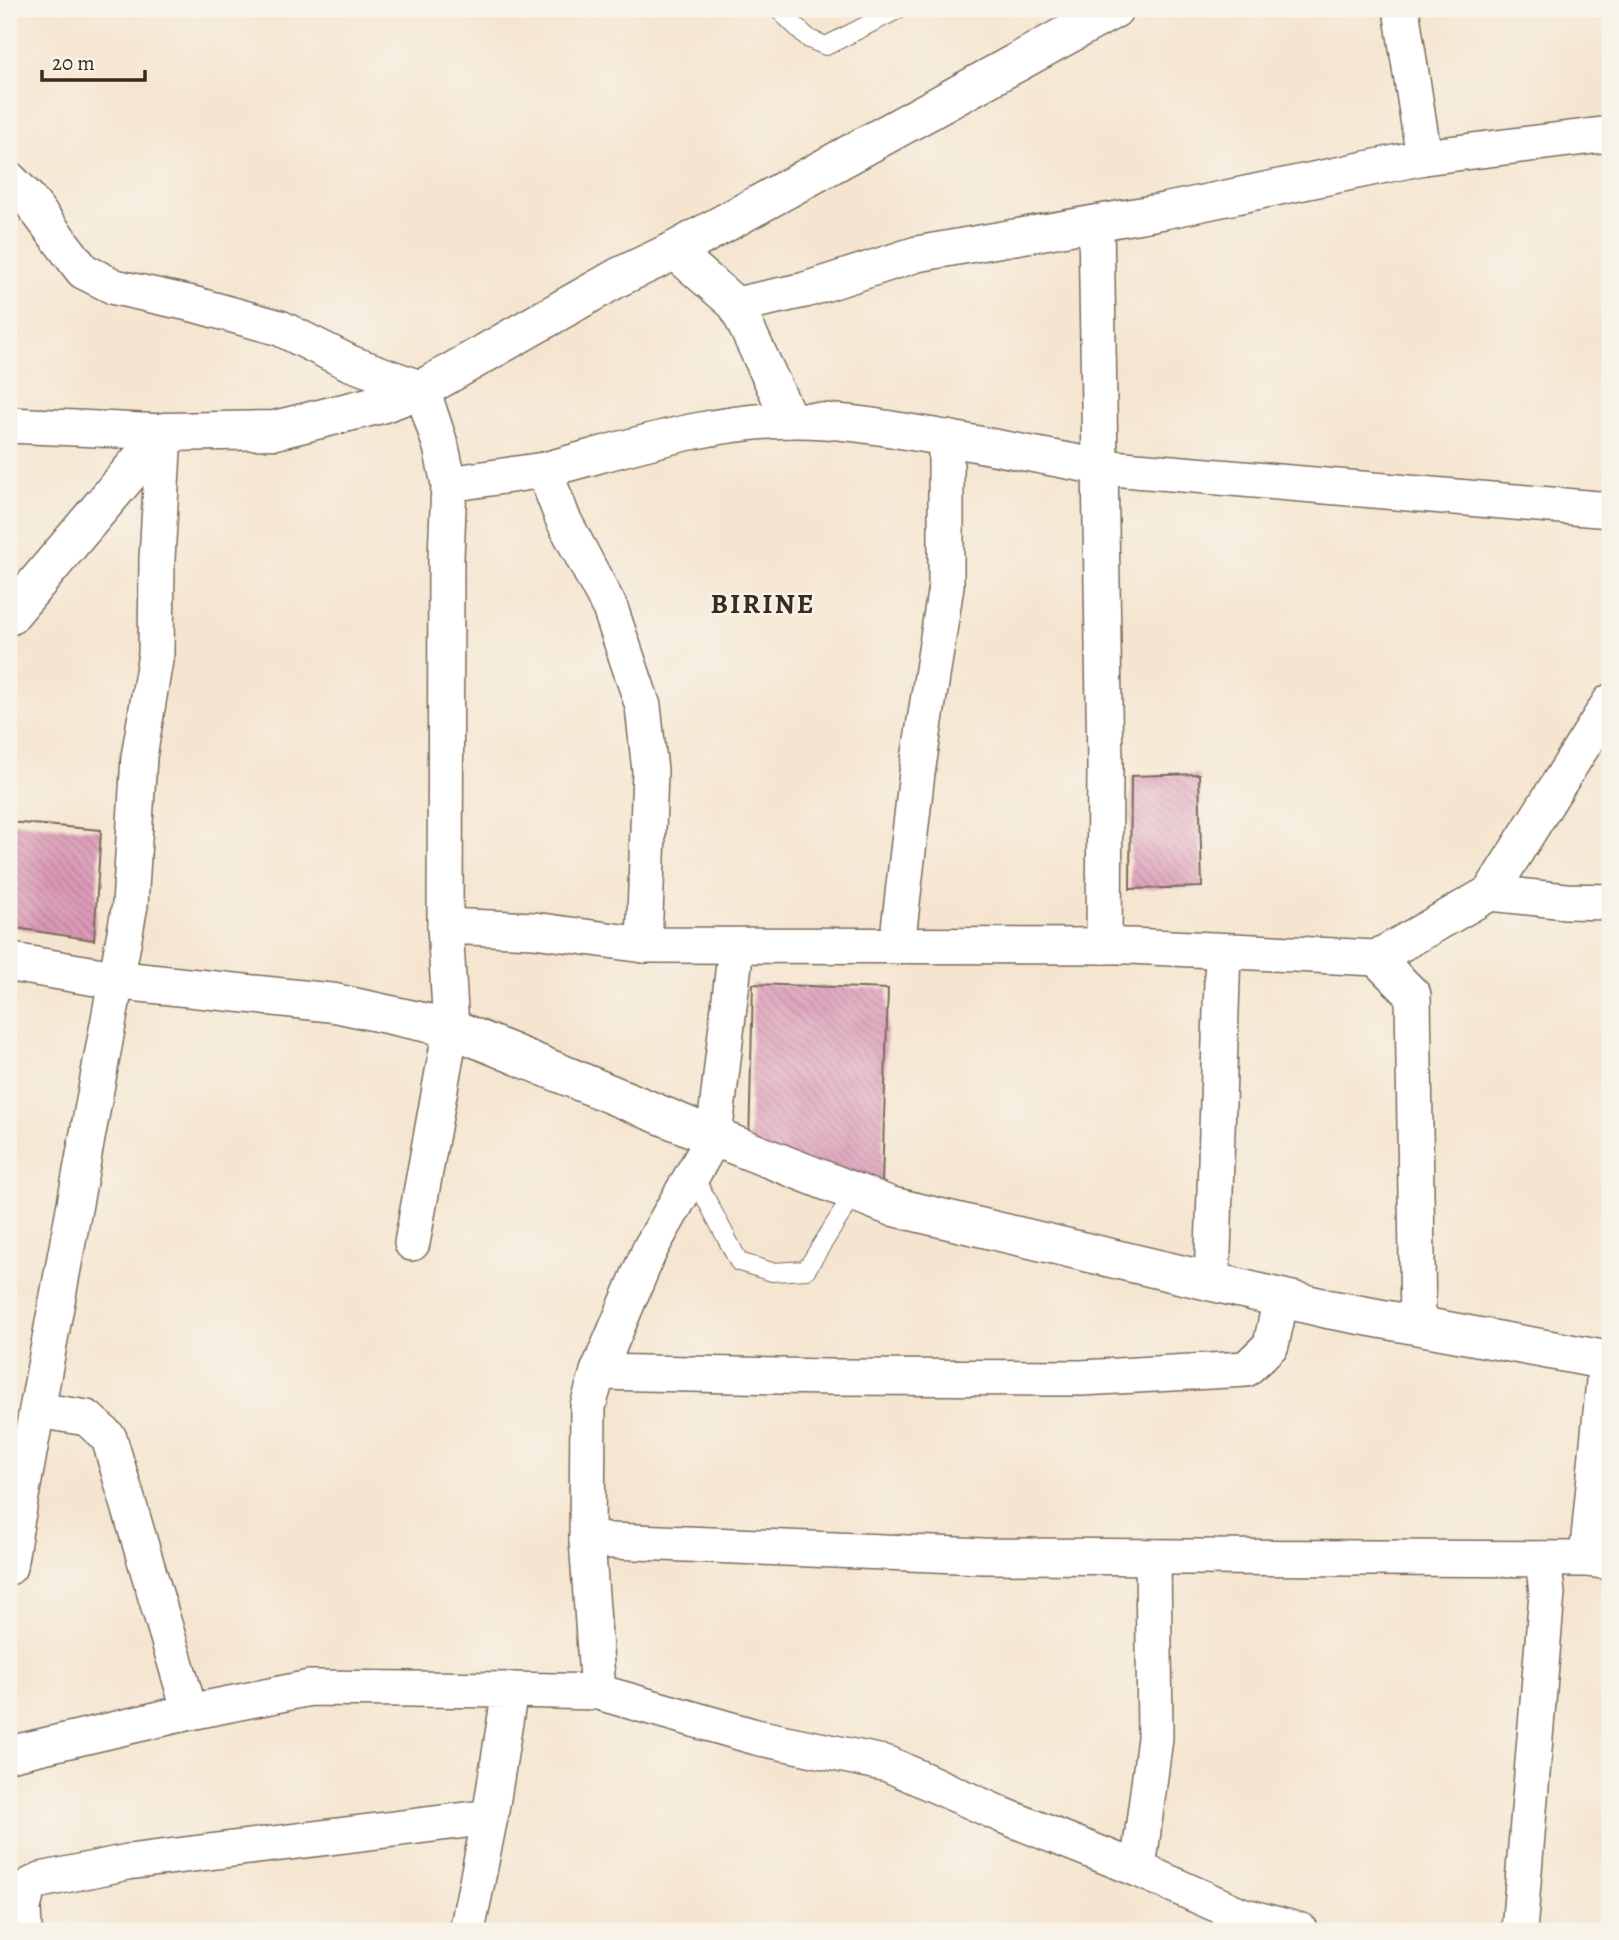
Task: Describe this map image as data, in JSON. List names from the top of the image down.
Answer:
{
  "districts": ["BIRINE"],
  "scale_bar": "20 m"
}
